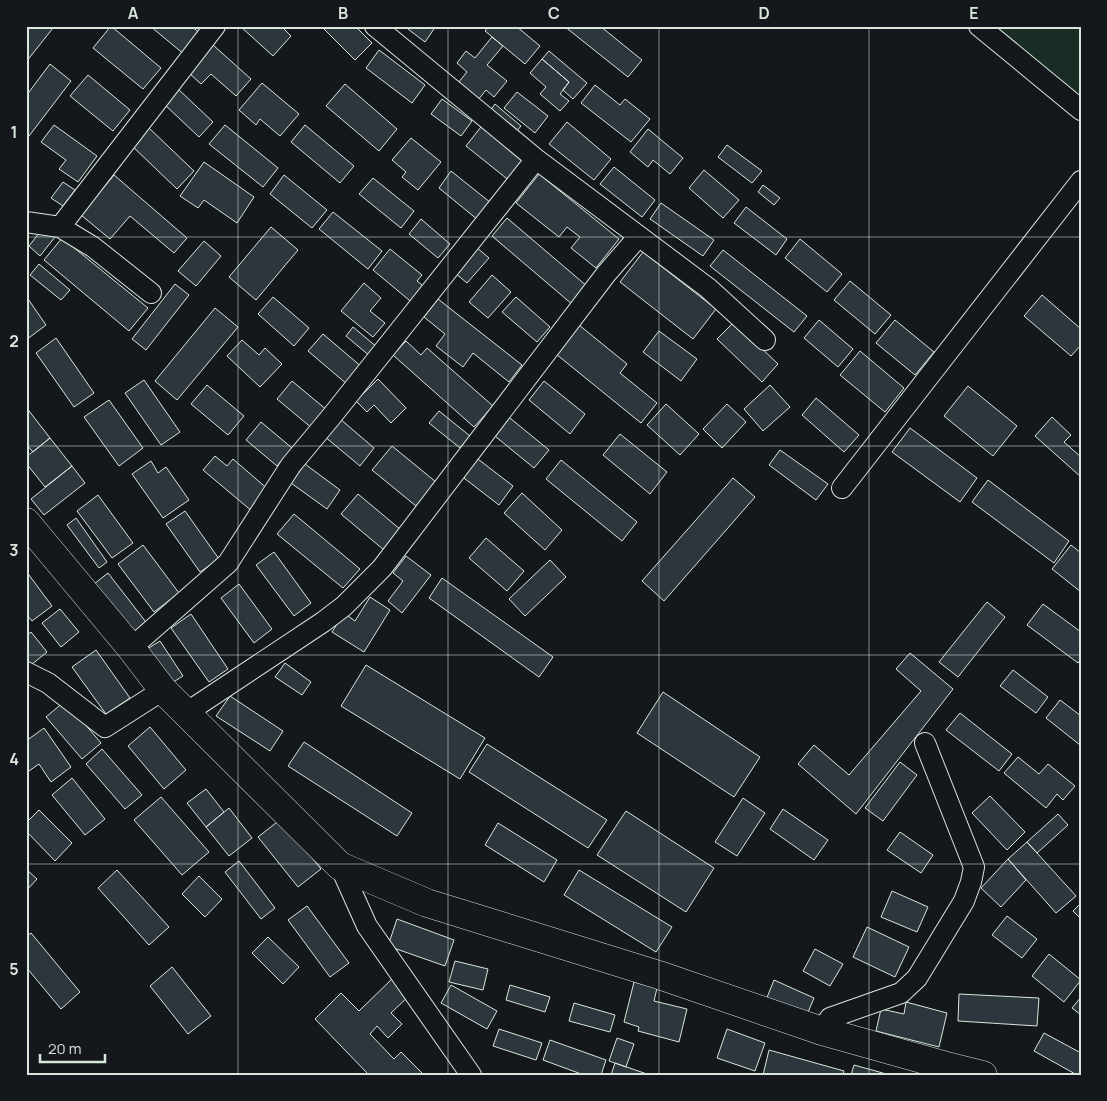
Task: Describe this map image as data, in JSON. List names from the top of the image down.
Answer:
{
  "scale_bar": "20 m",
  "grid": {
    "columns": [
      "A",
      "B",
      "C",
      "D",
      "E"
    ],
    "rows": [
      "1",
      "2",
      "3",
      "4",
      "5"
    ]
  }
}
